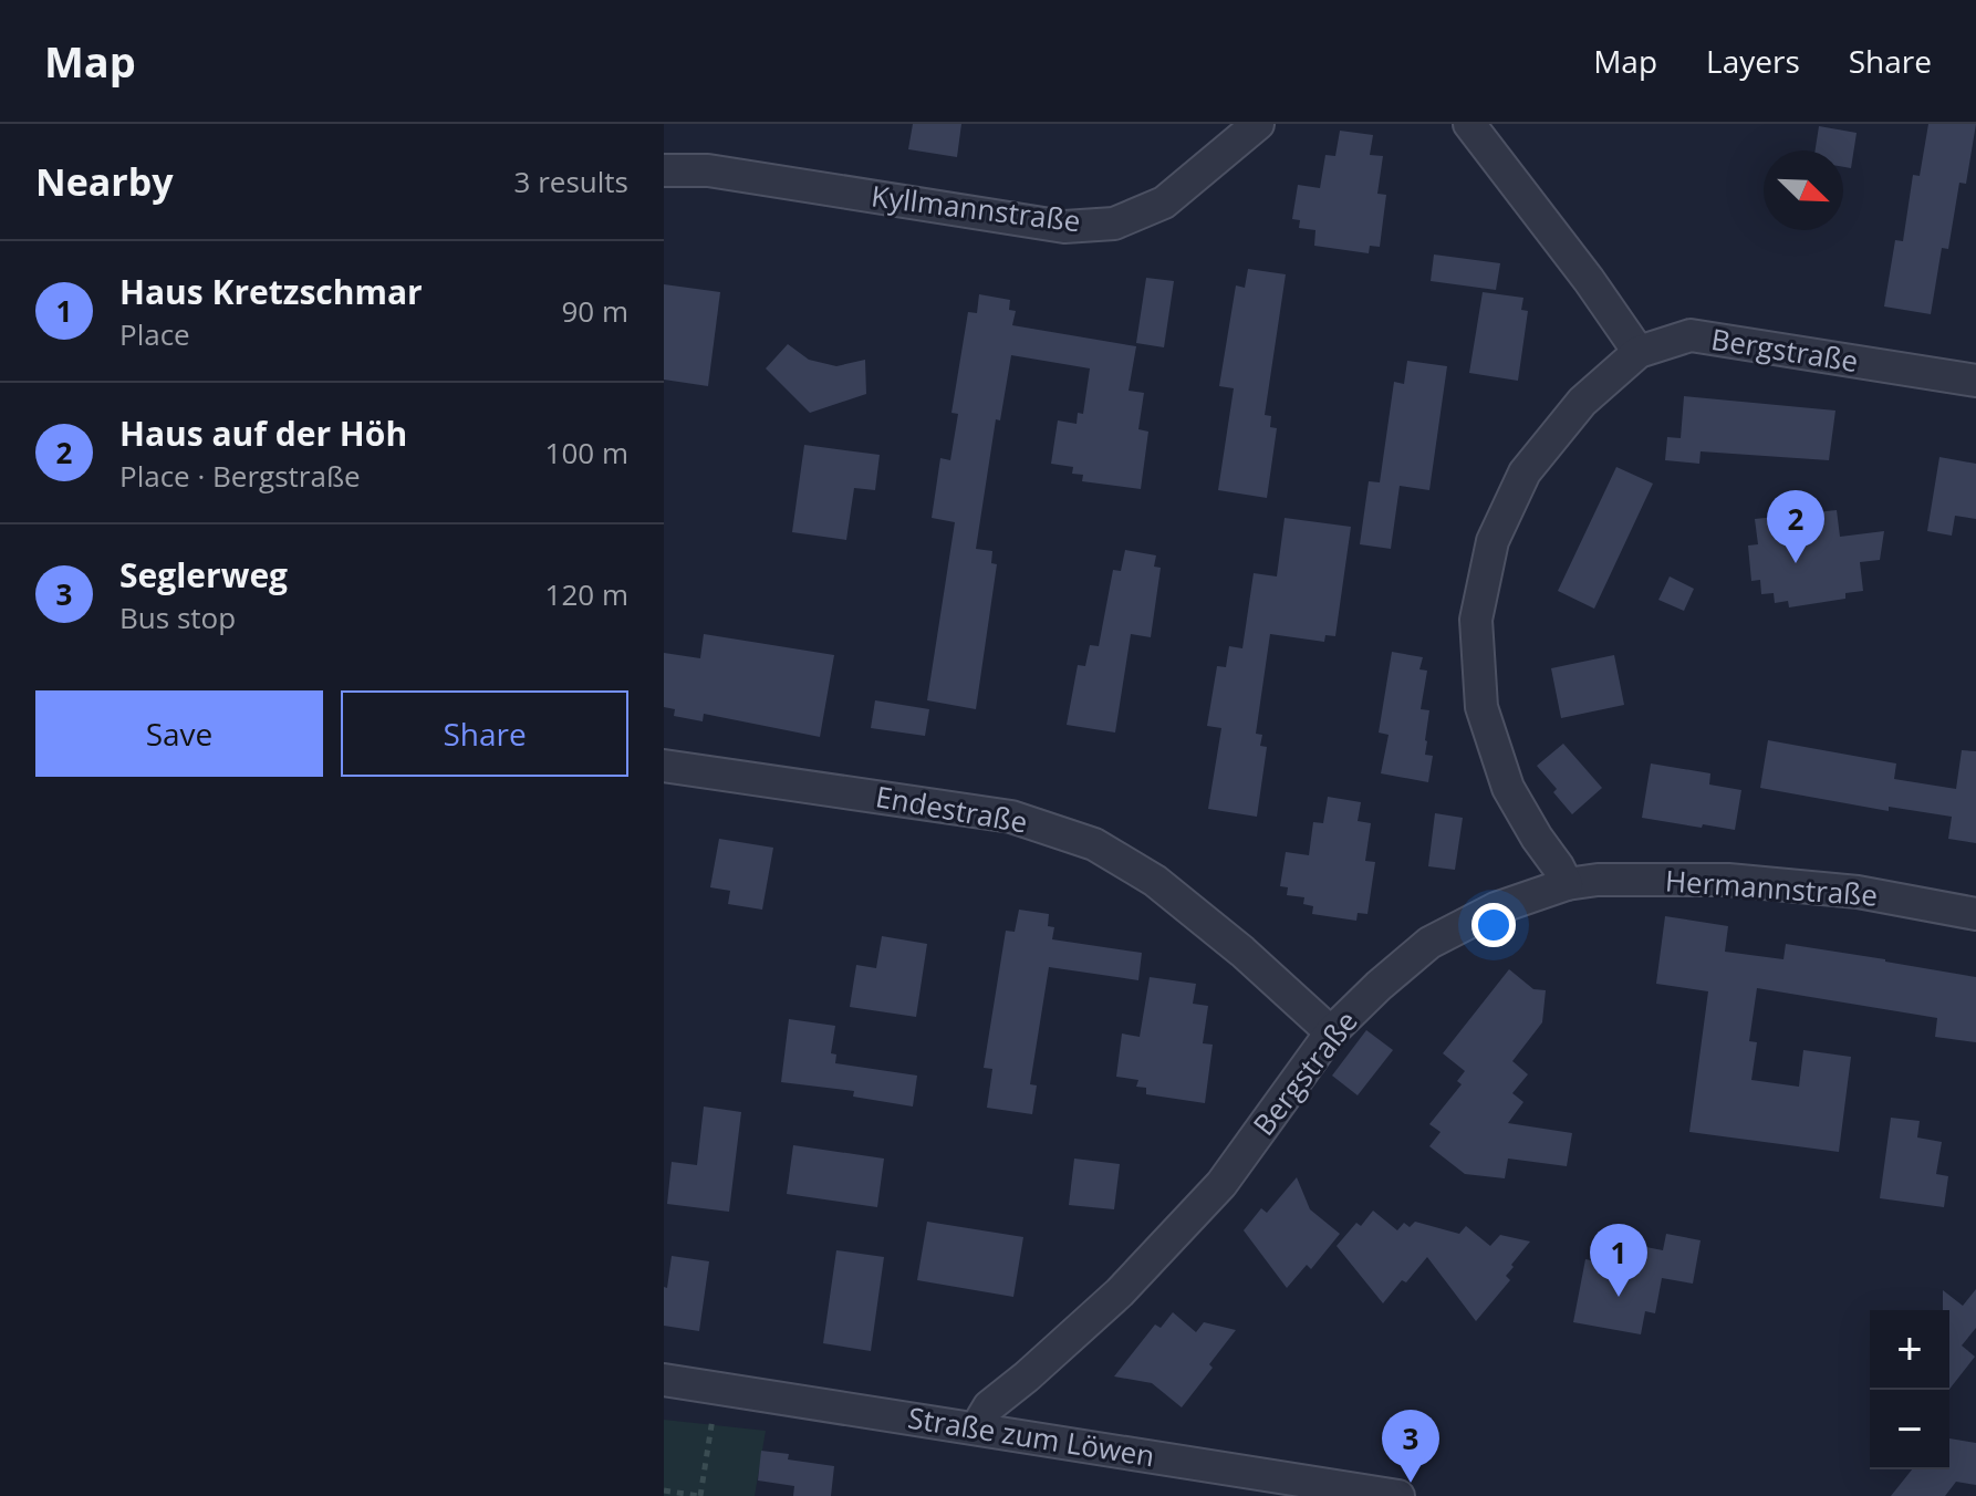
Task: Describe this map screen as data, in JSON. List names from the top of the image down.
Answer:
{
  "streets": {
    "street": [
      "Kyllmannstraße",
      "Bergstraße",
      "Endestraße",
      "Hermannstraße",
      "Straße zum Löwen"
    ]
  },
  "crossings": [
    ["Bergstraße", "Endestraße"],
    ["Bergstraße", "Hermannstraße"],
    ["Bergstraße", "Straße zum Löwen"]
  ],
  "north": "bottom right",
  "page": {
    "header": "Map",
    "nav": ["Map", "Layers", "Share"],
    "heading": ["Nearby", "3 results"],
    "list": [
      {
        "mark": "1",
        "name": "Haus Kretzschmar",
        "note": "Place",
        "value": "90 m"
      },
      {
        "mark": "2",
        "name": "Haus auf der Höh",
        "note": "Place · Bergstraße",
        "value": "100 m"
      },
      {
        "mark": "3",
        "name": "Seglerweg",
        "note": "Bus stop",
        "value": "120 m"
      }
    ],
    "pins": ["2", "1", "3"],
    "buttons": ["Save", "Share"],
    "map_buttons": ["+", "−"]
  }
}
